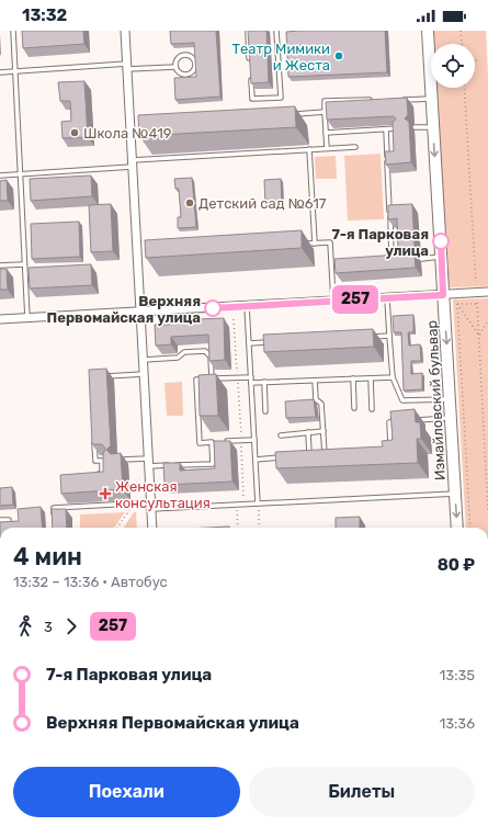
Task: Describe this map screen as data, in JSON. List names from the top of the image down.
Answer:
{
  "streets": {
    "street": ["Измайловский бульвар"]
  },
  "one_way": ["Измайловский бульвар"],
  "places": {
    "other": [
      "Театр Мимики и Жеста",
      "Школа №419",
      "Детский сад №617",
      "7-я Парковая улица",
      "Верхняя Первомайская улица"
    ],
    "health": ["Женская консультация"]
  },
  "lines": ["bus line 257"],
  "page": {
    "status": "13:32",
    "on_map": "257",
    "heading": ["4 мин", "13:32 – 13:36 · Автобус", "80 ₽"],
    "legs": ["3", "257"],
    "list": [
      {
        "name": "7-я Парковая улица",
        "value": "13:35"
      },
      {
        "name": "Верхняя Первомайская улица",
        "value": "13:36"
      }
    ],
    "buttons": ["Поехали", "Билеты"]
  }
}
